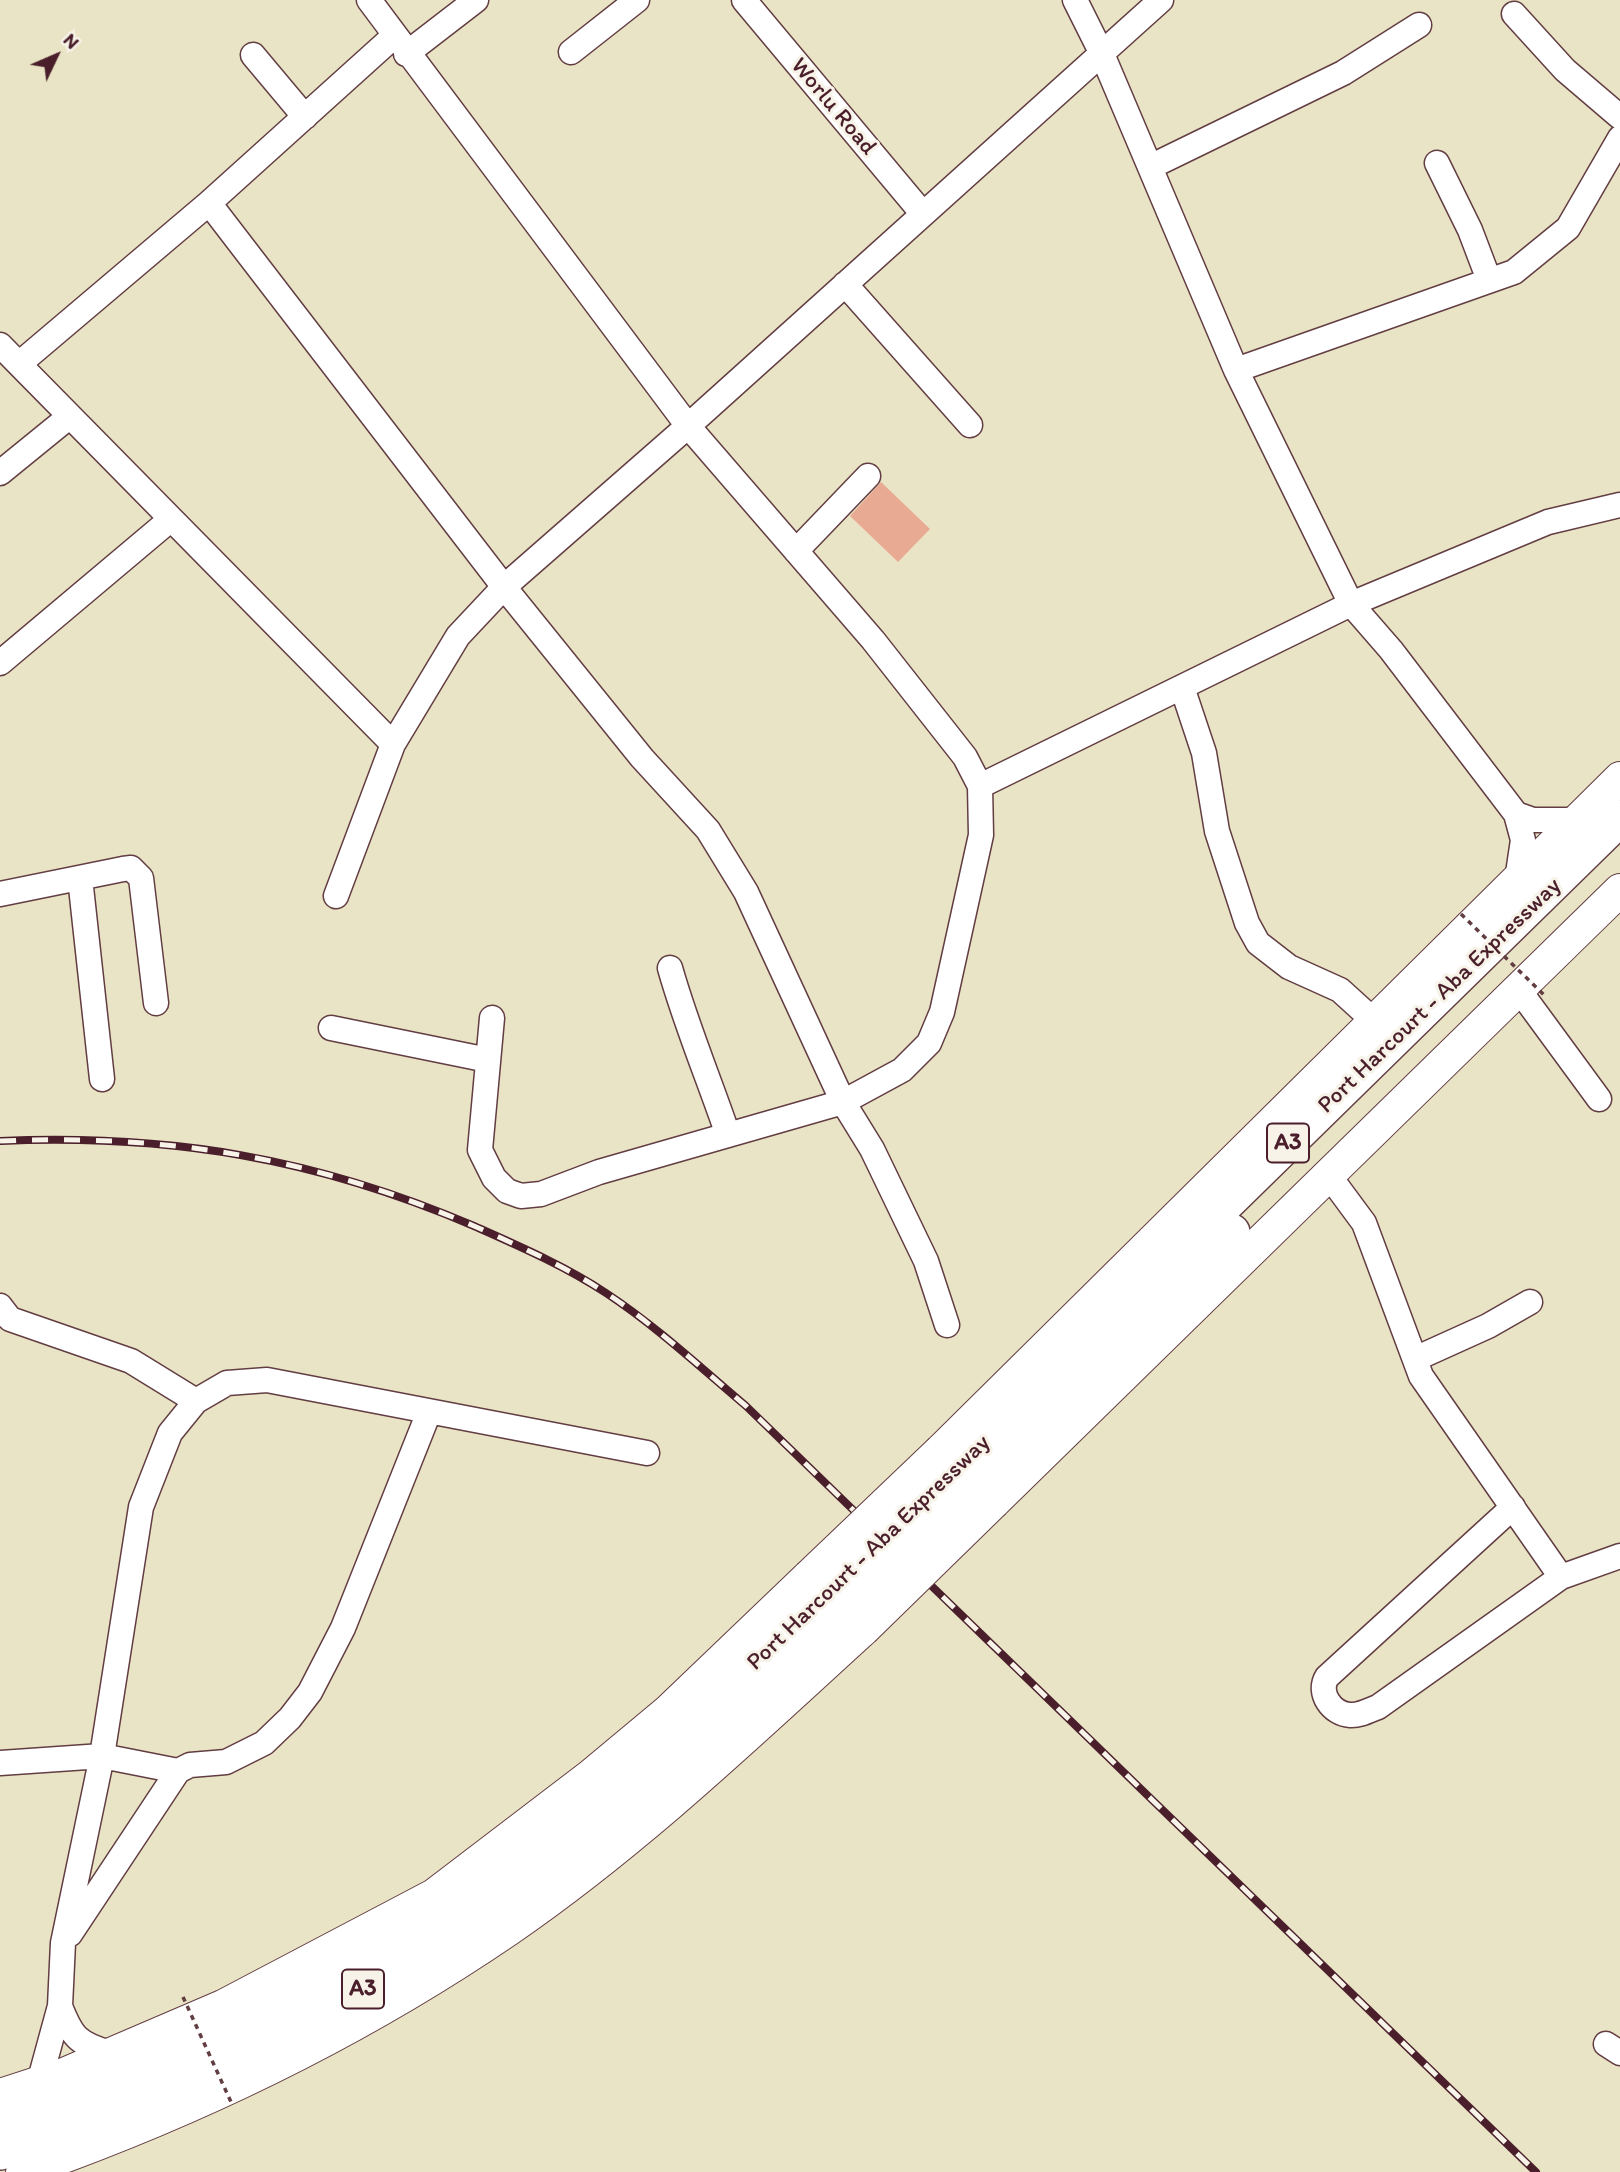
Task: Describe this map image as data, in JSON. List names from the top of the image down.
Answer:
{
  "streets": {
    "highway": ["Port Harcourt - Aba Expressway", "A3"],
    "street": ["Worlu Road"]
  },
  "north": "top right"
}
